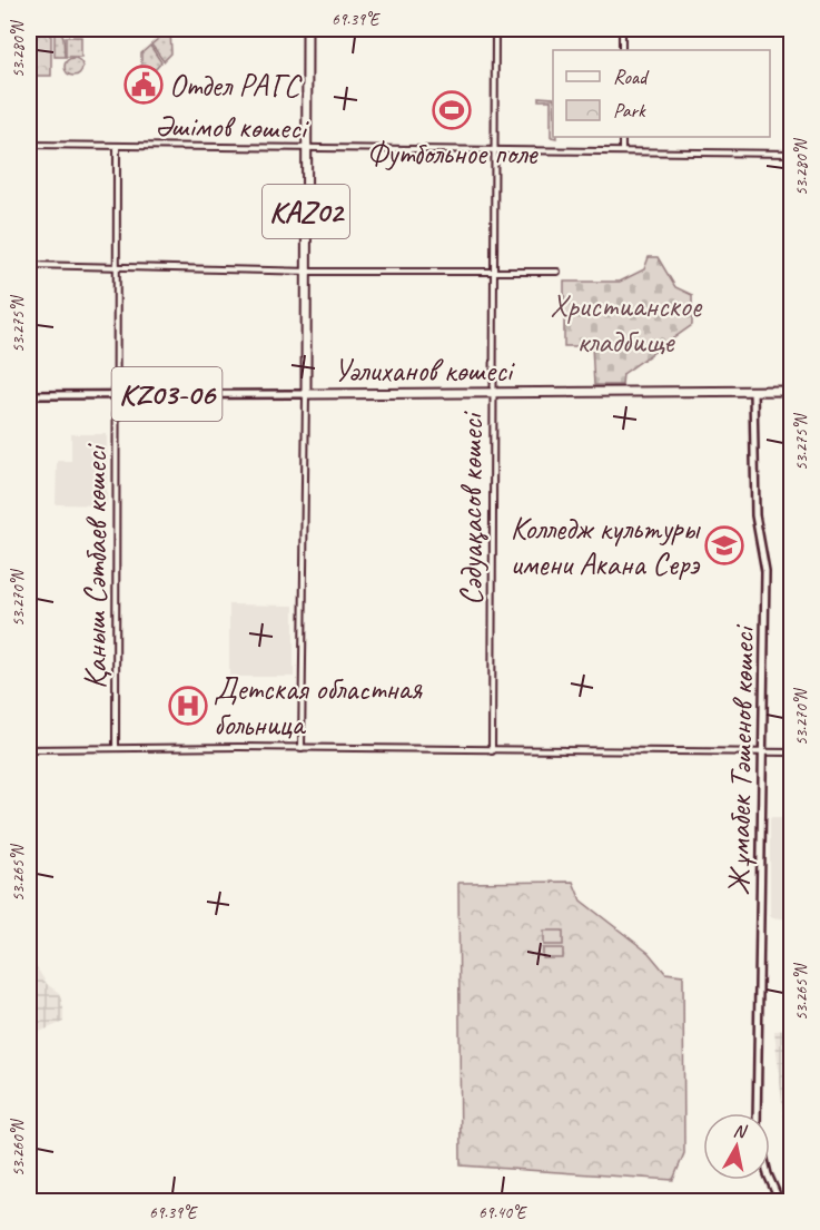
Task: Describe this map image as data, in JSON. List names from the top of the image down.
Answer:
{
  "streets": {
    "highway": ["KАZ02", "Уәлиханов көшесі"],
    "main road": ["KZ03-06", "Жұмабек Тәшенов көшесі"],
    "street": ["Әшімов көшесі", "Сәдуақасов көшесі", "Қаныш Сәтбаев көшесі"]
  },
  "crossings": [
    ["Әшімов көшесі", "KАZ02"],
    ["Әшімов көшесі", "Сәдуақасов көшесі"],
    ["Әшімов көшесі", "Қаныш Сәтбаев көшесі"],
    ["KАZ02", "Уәлиханов көшесі"],
    ["Уәлиханов көшесі", "Сәдуақасов көшесі"],
    ["Уәлиханов көшесі", "Қаныш Сәтбаев көшесі"],
    ["Уәлиханов көшесі", "Жұмабек Тәшенов көшесі"]
  ],
  "parks": ["Христианское кладбище"],
  "places": {
    "public building": ["Отдел РАГС"],
    "sports": ["Футбольное поле"],
    "school or university": ["Колледж культуры имени Акана Серэ"],
    "hospital": ["Детская областная больница"]
  },
  "legend": ["Road", "Park"],
  "north": "top",
  "coordinates": [
    "69.39°E",
    "53.280°N",
    "53.275°N",
    "53.270°N",
    "53.265°N",
    "53.260°N",
    "69.40°E"
  ]
}
